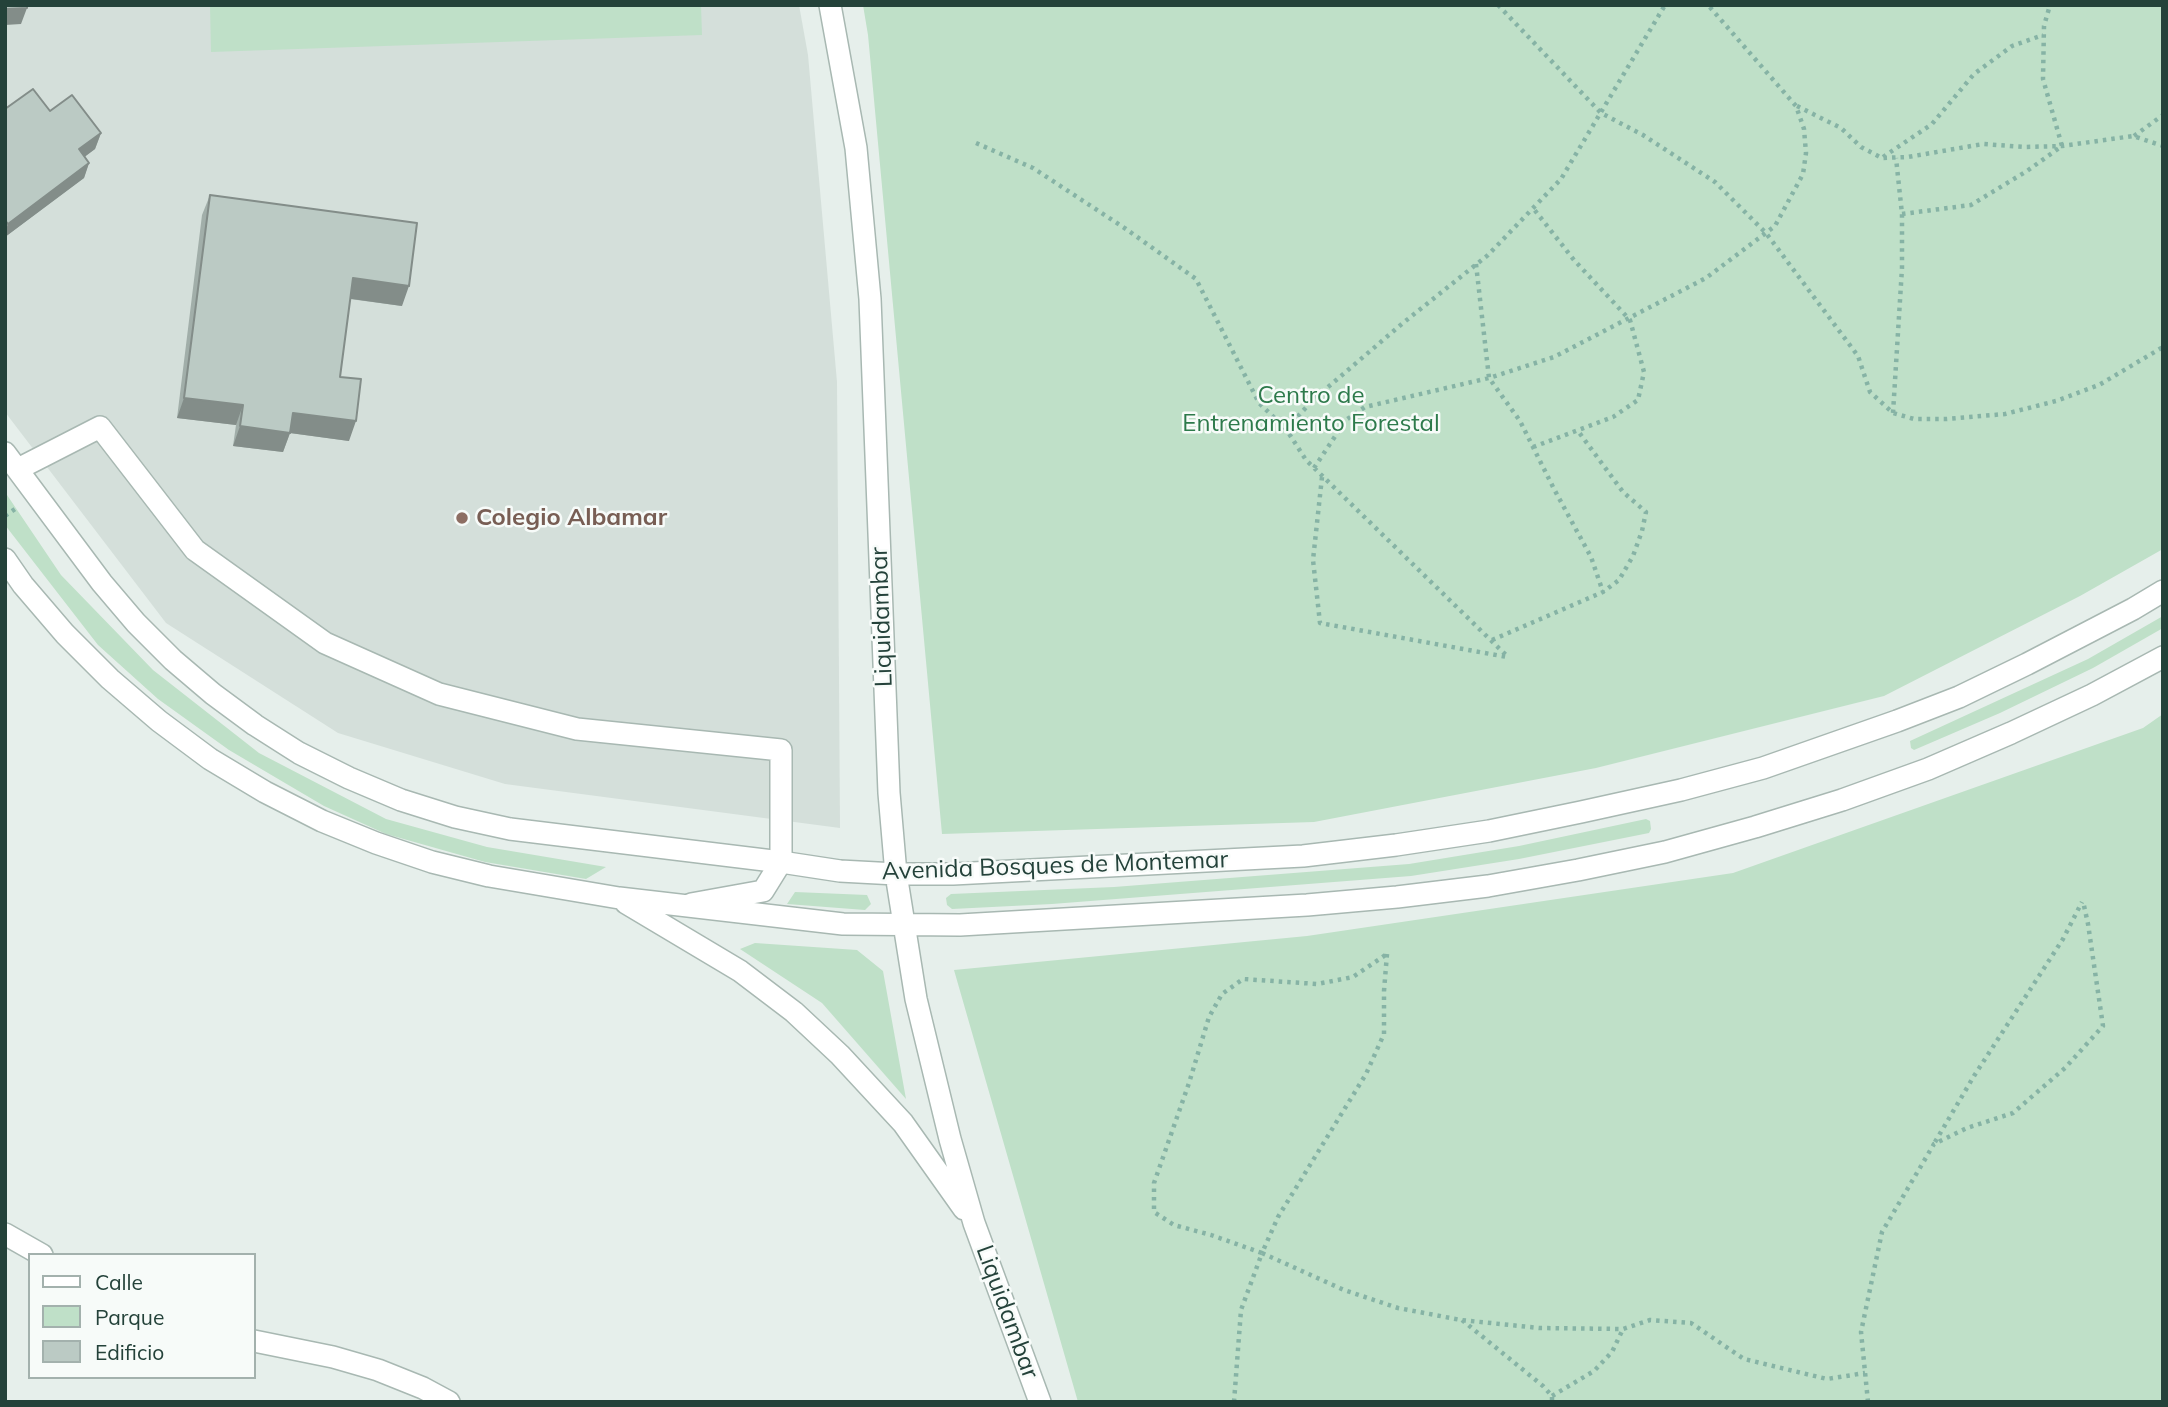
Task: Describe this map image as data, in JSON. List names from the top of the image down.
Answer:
{
  "streets": {
    "street": ["Liquidambar", "Avenida Bosques de Montemar"]
  },
  "crossings": [
    ["Liquidambar", "Avenida Bosques de Montemar"]
  ],
  "parks": ["Centro de Entrenamiento Forestal"],
  "places": ["Colegio Albamar"],
  "legend": ["Calle", "Parque", "Edificio"]
}
